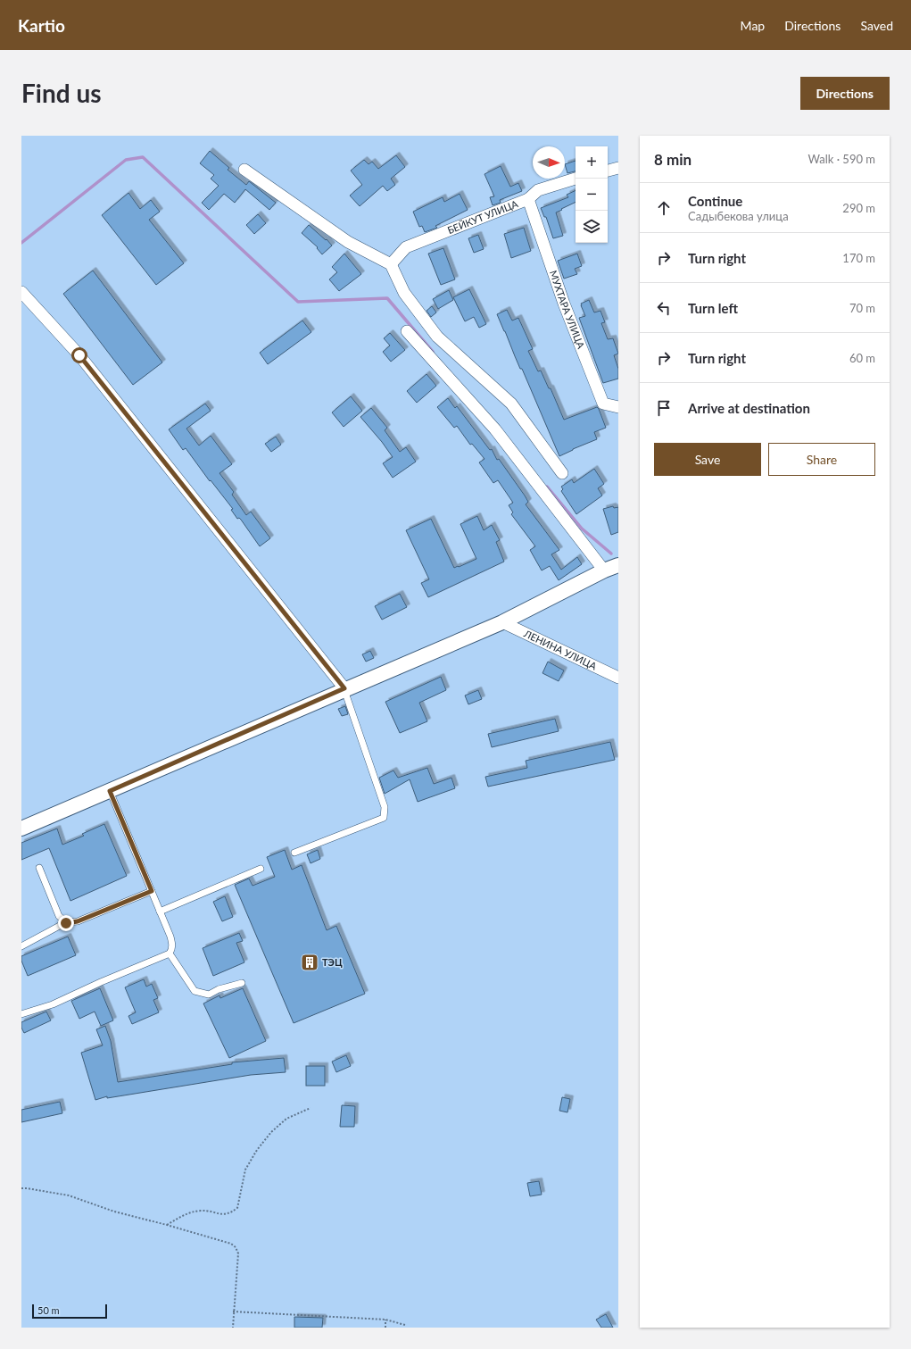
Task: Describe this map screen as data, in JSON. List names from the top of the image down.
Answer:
{
  "streets": {
    "street": ["БЕЙКУТ УЛИЦА", "МУХТАРА УЛИЦА", "ЛЕНИНА УЛИЦА"]
  },
  "crossings": [
    ["БЕЙКУТ УЛИЦА", "МУХТАРА УЛИЦА"]
  ],
  "places": {
    "building": ["ТЭЦ"]
  },
  "scale_bar": "50 m",
  "north": "right",
  "page": {
    "header": "Kartio",
    "nav": ["Map", "Directions", "Saved"],
    "buttons": [
      "Directions",
      ["Save", "Share"]
    ],
    "title": "Find us",
    "heading": ["8 min", "Walk · 590 m"],
    "map_buttons": ["+", "−"],
    "list": [
      ["Continue", "Садыбекова улица", "290 m"],
      ["Turn right", "170 m"],
      ["Turn left", "70 m"],
      ["Turn right", "60 m"],
      "Arrive at destination"
    ],
    "scale": "50 m"
  }
}
